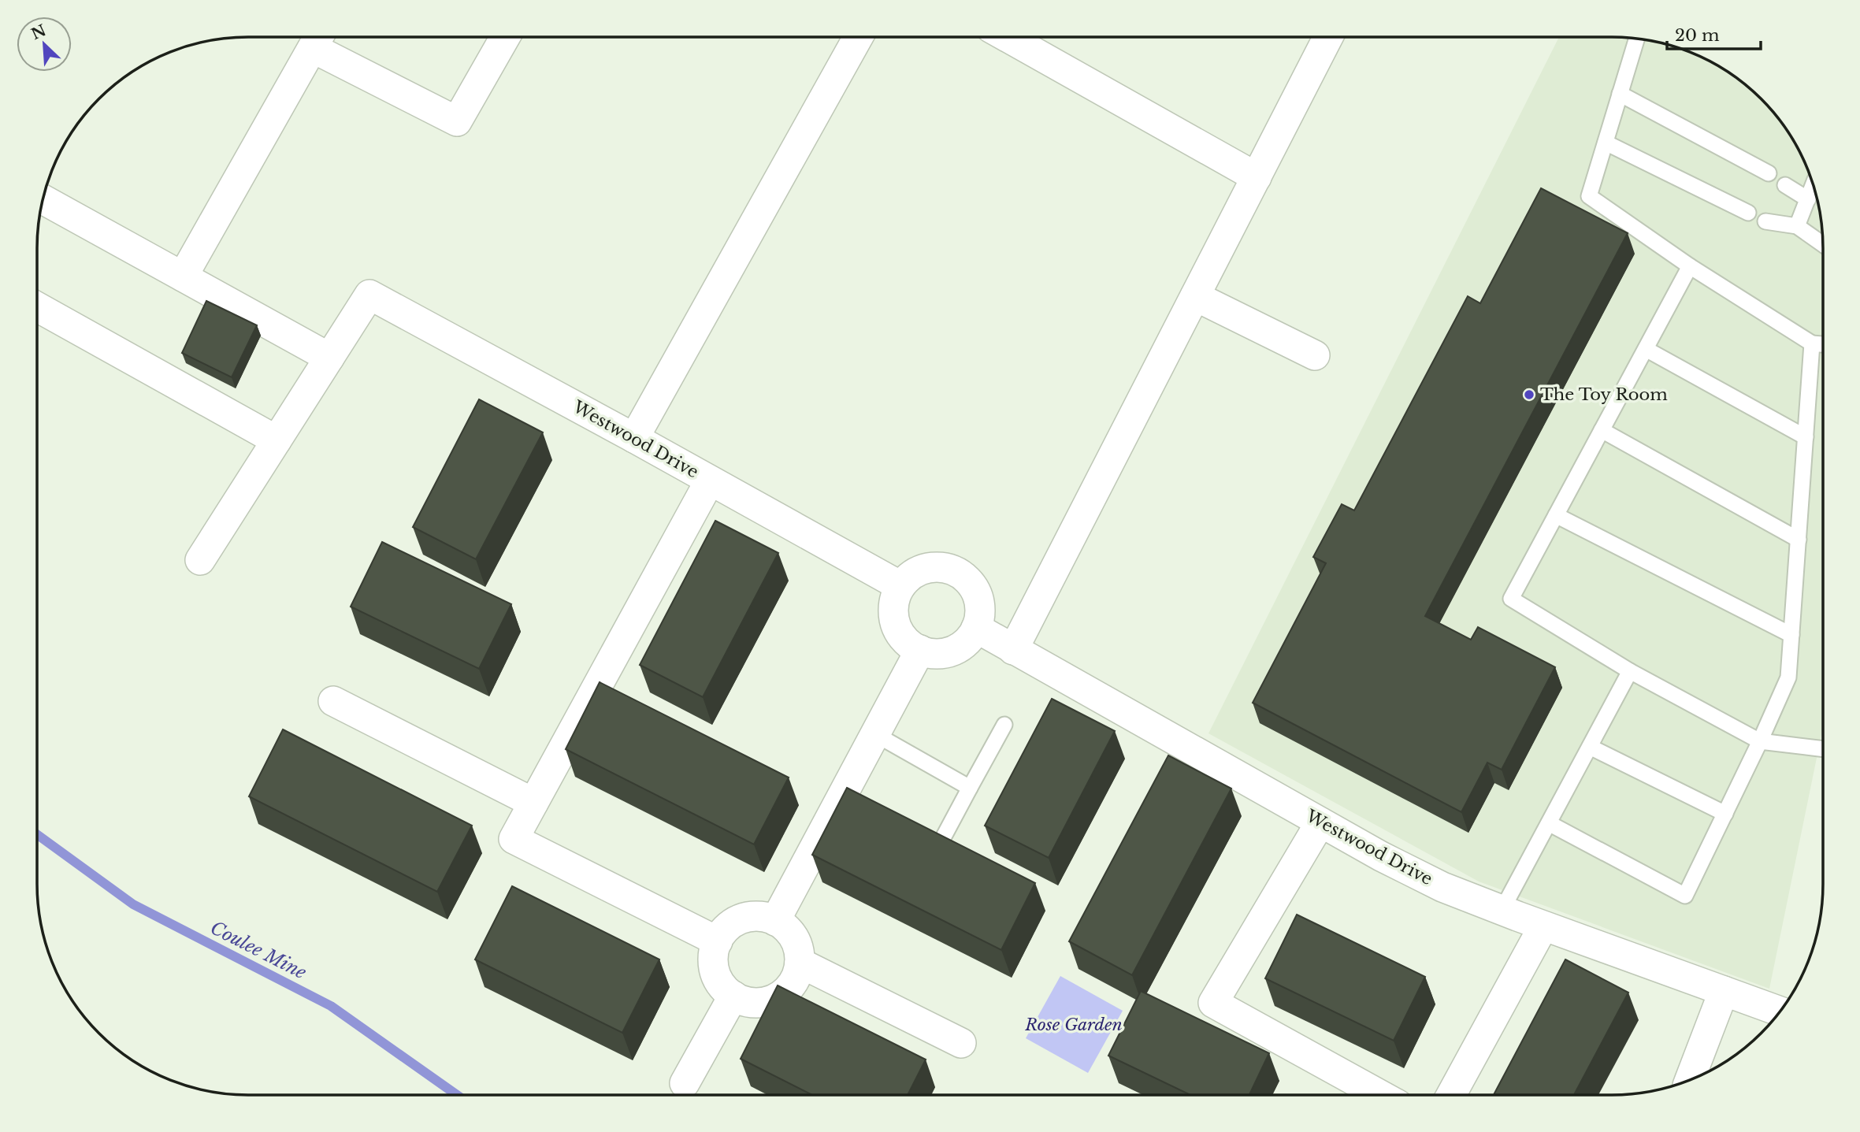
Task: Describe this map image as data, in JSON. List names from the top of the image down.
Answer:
{
  "streets": {
    "street": ["Westwood Drive"]
  },
  "water": ["Coulee Mine"],
  "parks": ["Rose Garden"],
  "places": ["The Toy Room"],
  "scale_bar": "20 m",
  "north": "top left"
}
